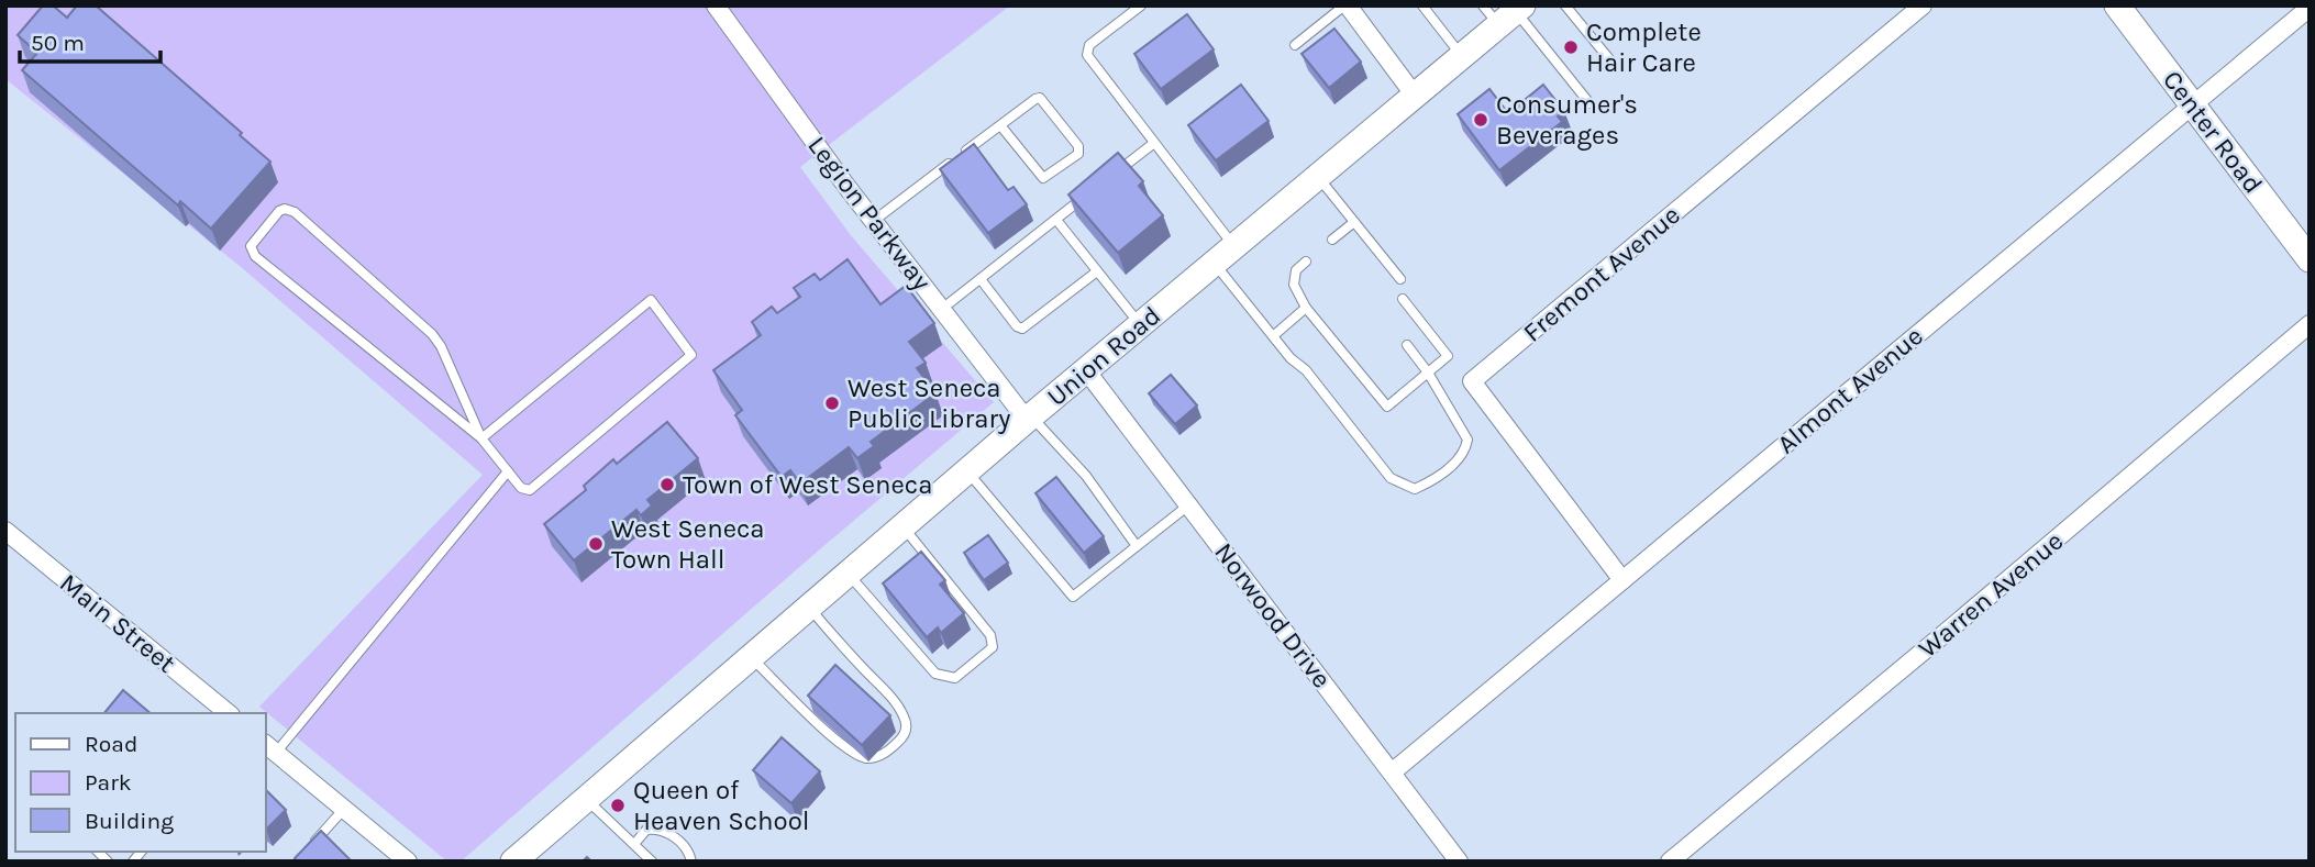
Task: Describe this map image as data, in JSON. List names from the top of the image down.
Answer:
{
  "streets": {
    "main road": ["Center Road", "Union Road"],
    "street": [
      "Legion Parkway",
      "Fremont Avenue",
      "Almont Avenue",
      "Warren Avenue",
      "Norwood Drive",
      "Main Street"
    ]
  },
  "crossings": [
    ["Center Road", "Almont Avenue"],
    ["Legion Parkway", "Union Road"],
    ["Fremont Avenue", "Almont Avenue"],
    ["Union Road", "Norwood Drive"],
    ["Almont Avenue", "Norwood Drive"]
  ],
  "places": [
    "Complete Hair Care",
    "Consumer's Beverages",
    "West Seneca Public Library",
    "Town of West Seneca",
    "West Seneca Town Hall",
    "Queen of Heaven School"
  ],
  "legend": ["Road", "Park", "Building"],
  "scale_bar": "50 m"
}
